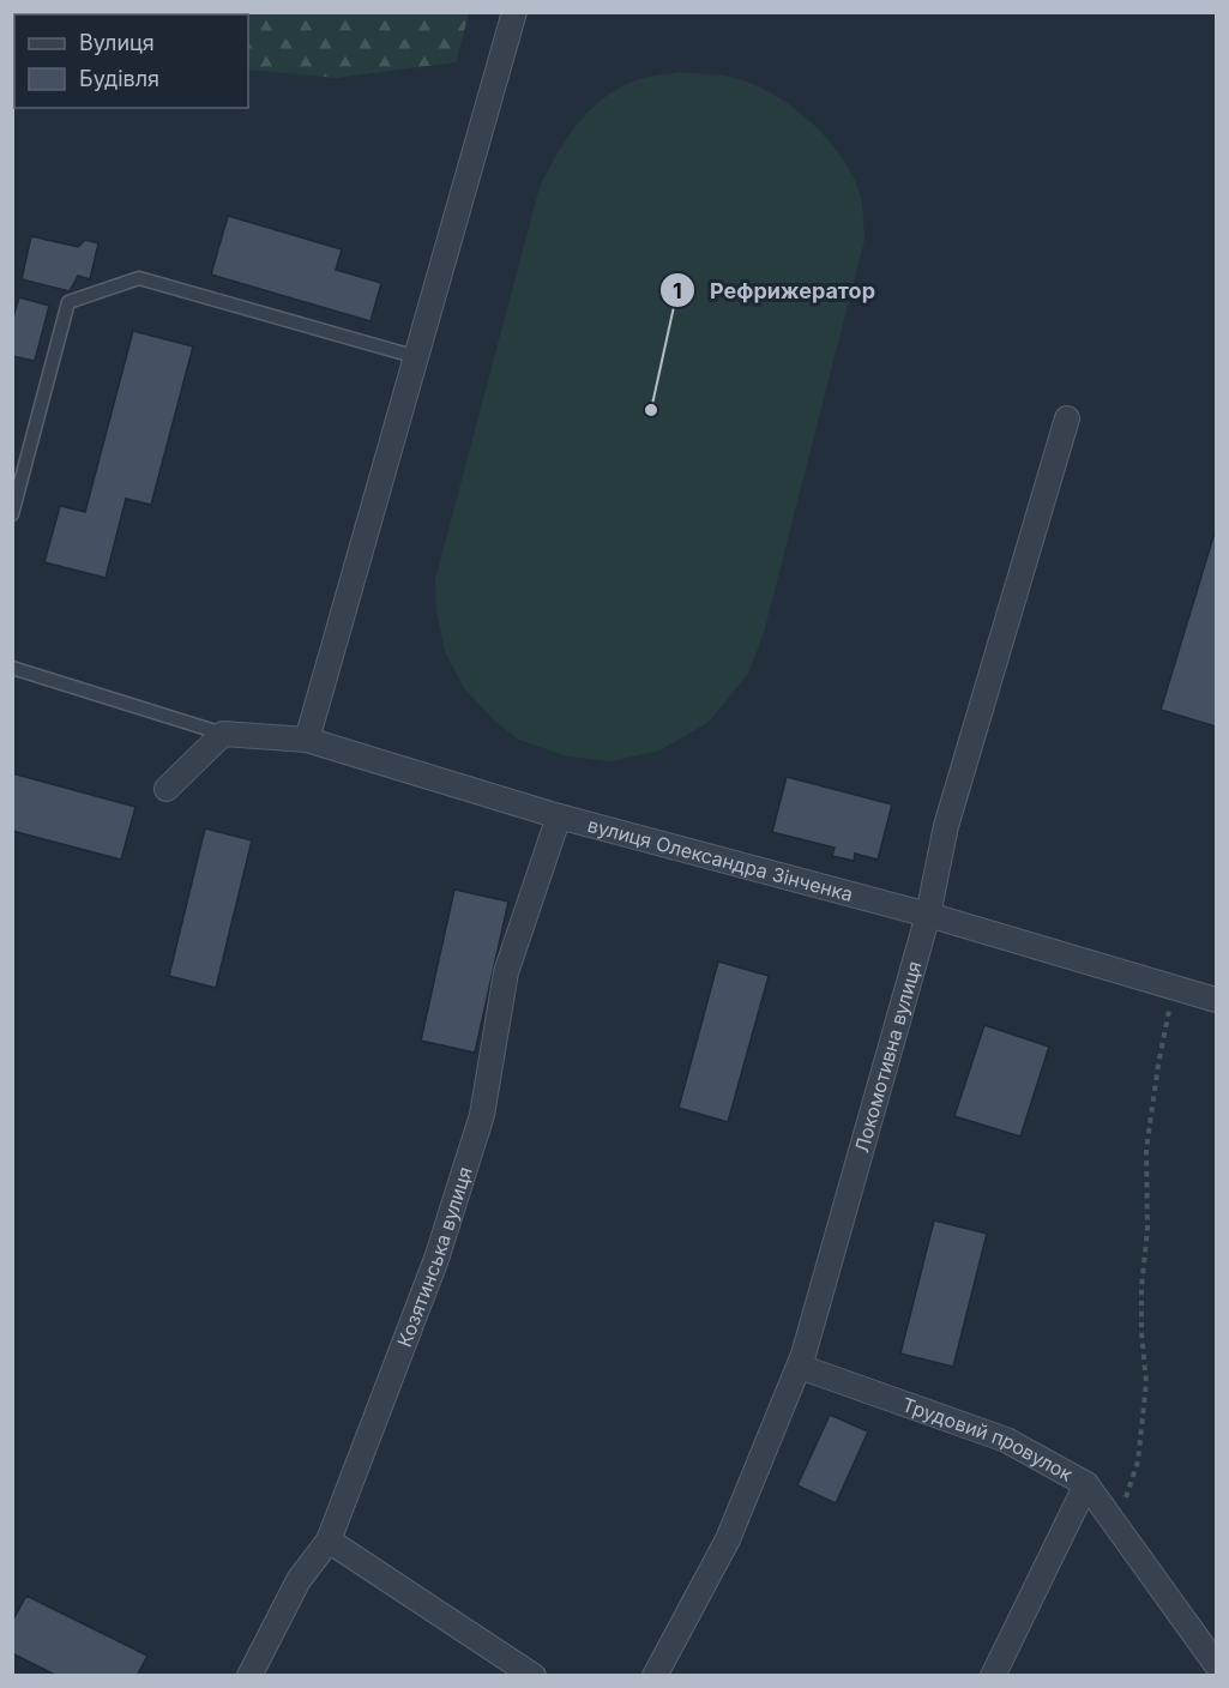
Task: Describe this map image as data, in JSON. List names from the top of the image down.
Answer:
{
  "streets": {
    "street": [
      "вулиця Олександра Зінченка",
      "Локомотивна вулиця",
      "Козятинська вулиця",
      "Трудовий провулок"
    ]
  },
  "crossings": [
    ["вулиця Олександра Зінченка", "Локомотивна вулиця"],
    ["вулиця Олександра Зінченка", "Козятинська вулиця"],
    ["Локомотивна вулиця", "Трудовий провулок"]
  ],
  "places": ["Рефрижератор"],
  "legend": ["Вулиця", "Будівля"]
}
